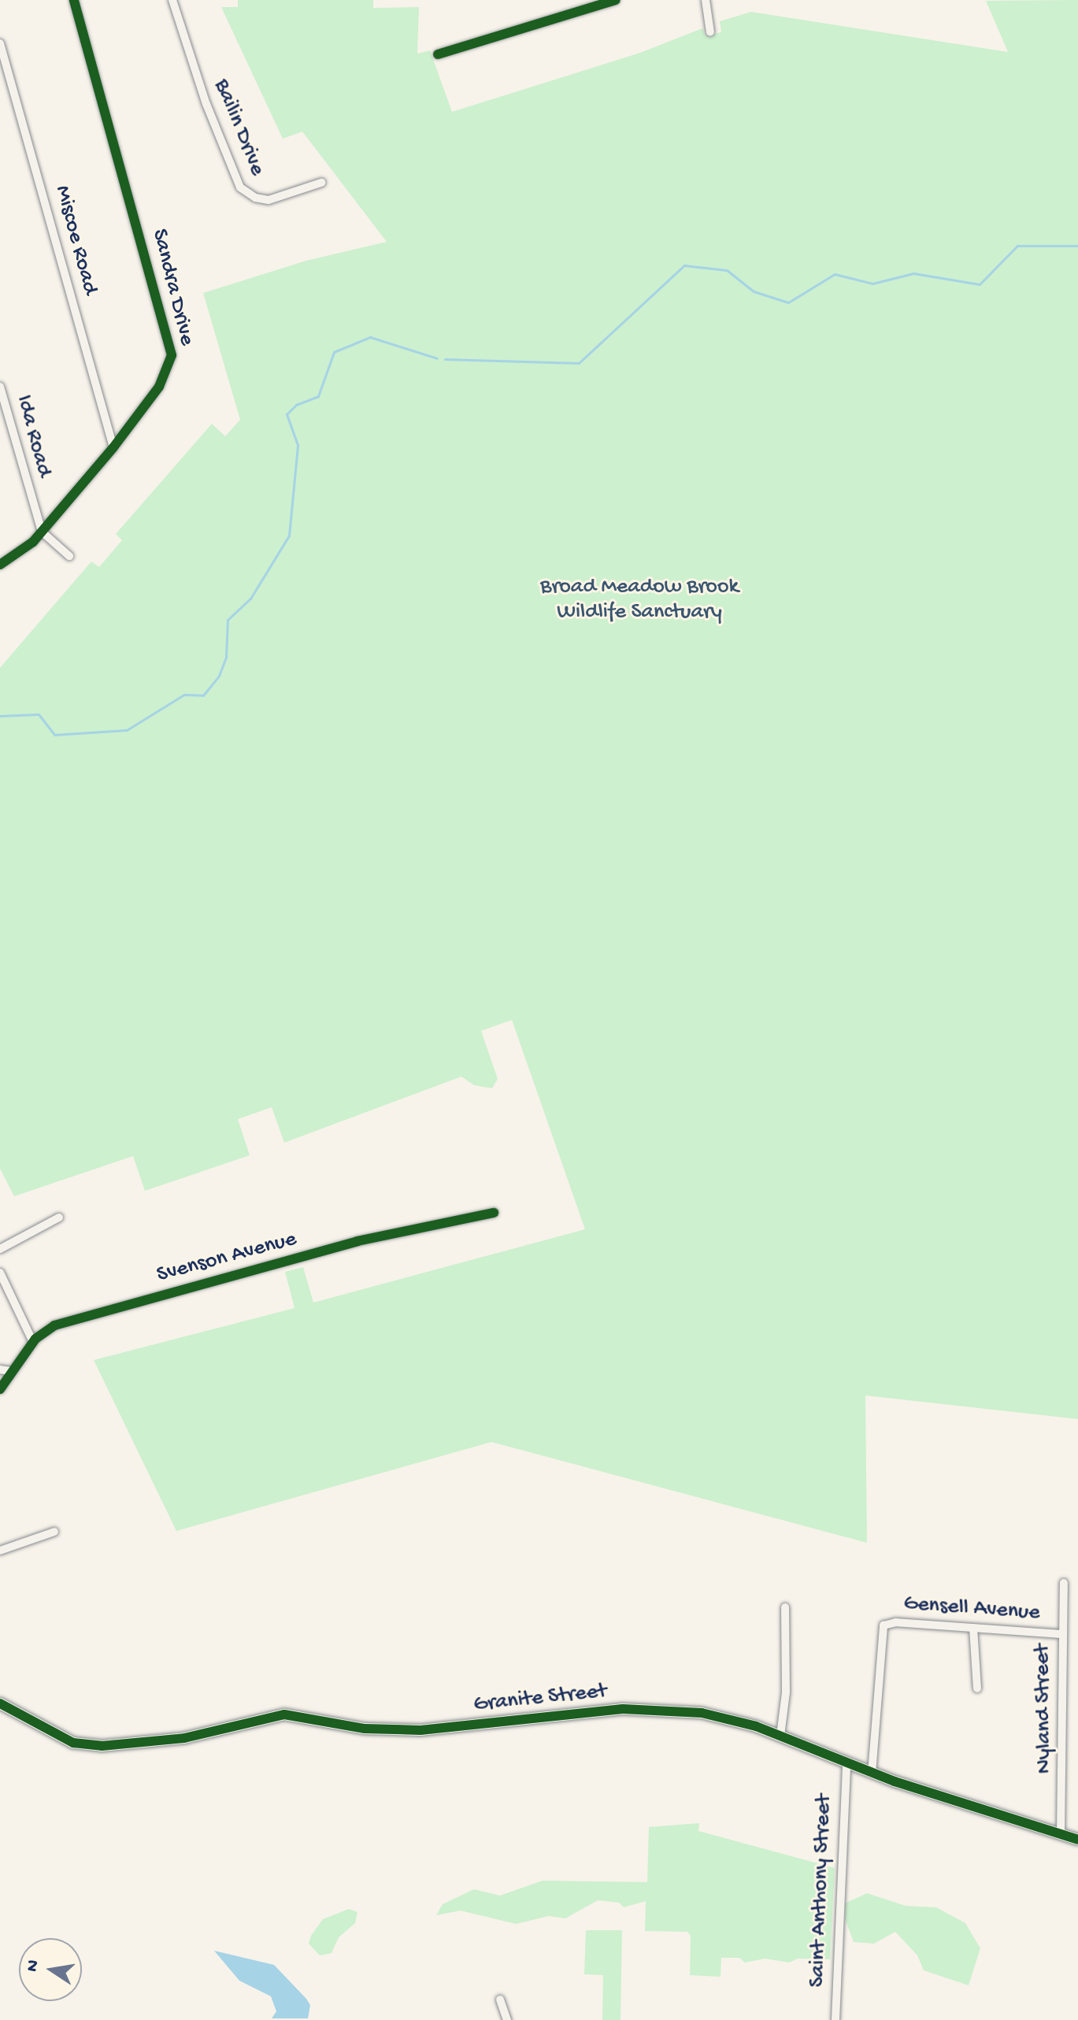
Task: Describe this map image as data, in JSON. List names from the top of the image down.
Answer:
{
  "streets": {
    "street": [
      "Bailin Drive",
      "Miscoe Road",
      "Sandra Drive",
      "Ida Road",
      "Svenson Avenue",
      "Gensell Avenue",
      "Granite Street",
      "Nyland Street",
      "Saint Anthony Street"
    ]
  },
  "crossings": [
    ["Miscoe Road", "Sandra Drive"],
    ["Sandra Drive", "Ida Road"],
    ["Gensell Avenue", "Granite Street"],
    ["Gensell Avenue", "Nyland Street"],
    ["Granite Street", "Nyland Street"],
    ["Granite Street", "Saint Anthony Street"]
  ],
  "parks": ["Broad Meadow Brook Wildlife Sanctuary"],
  "north": "left"
}
